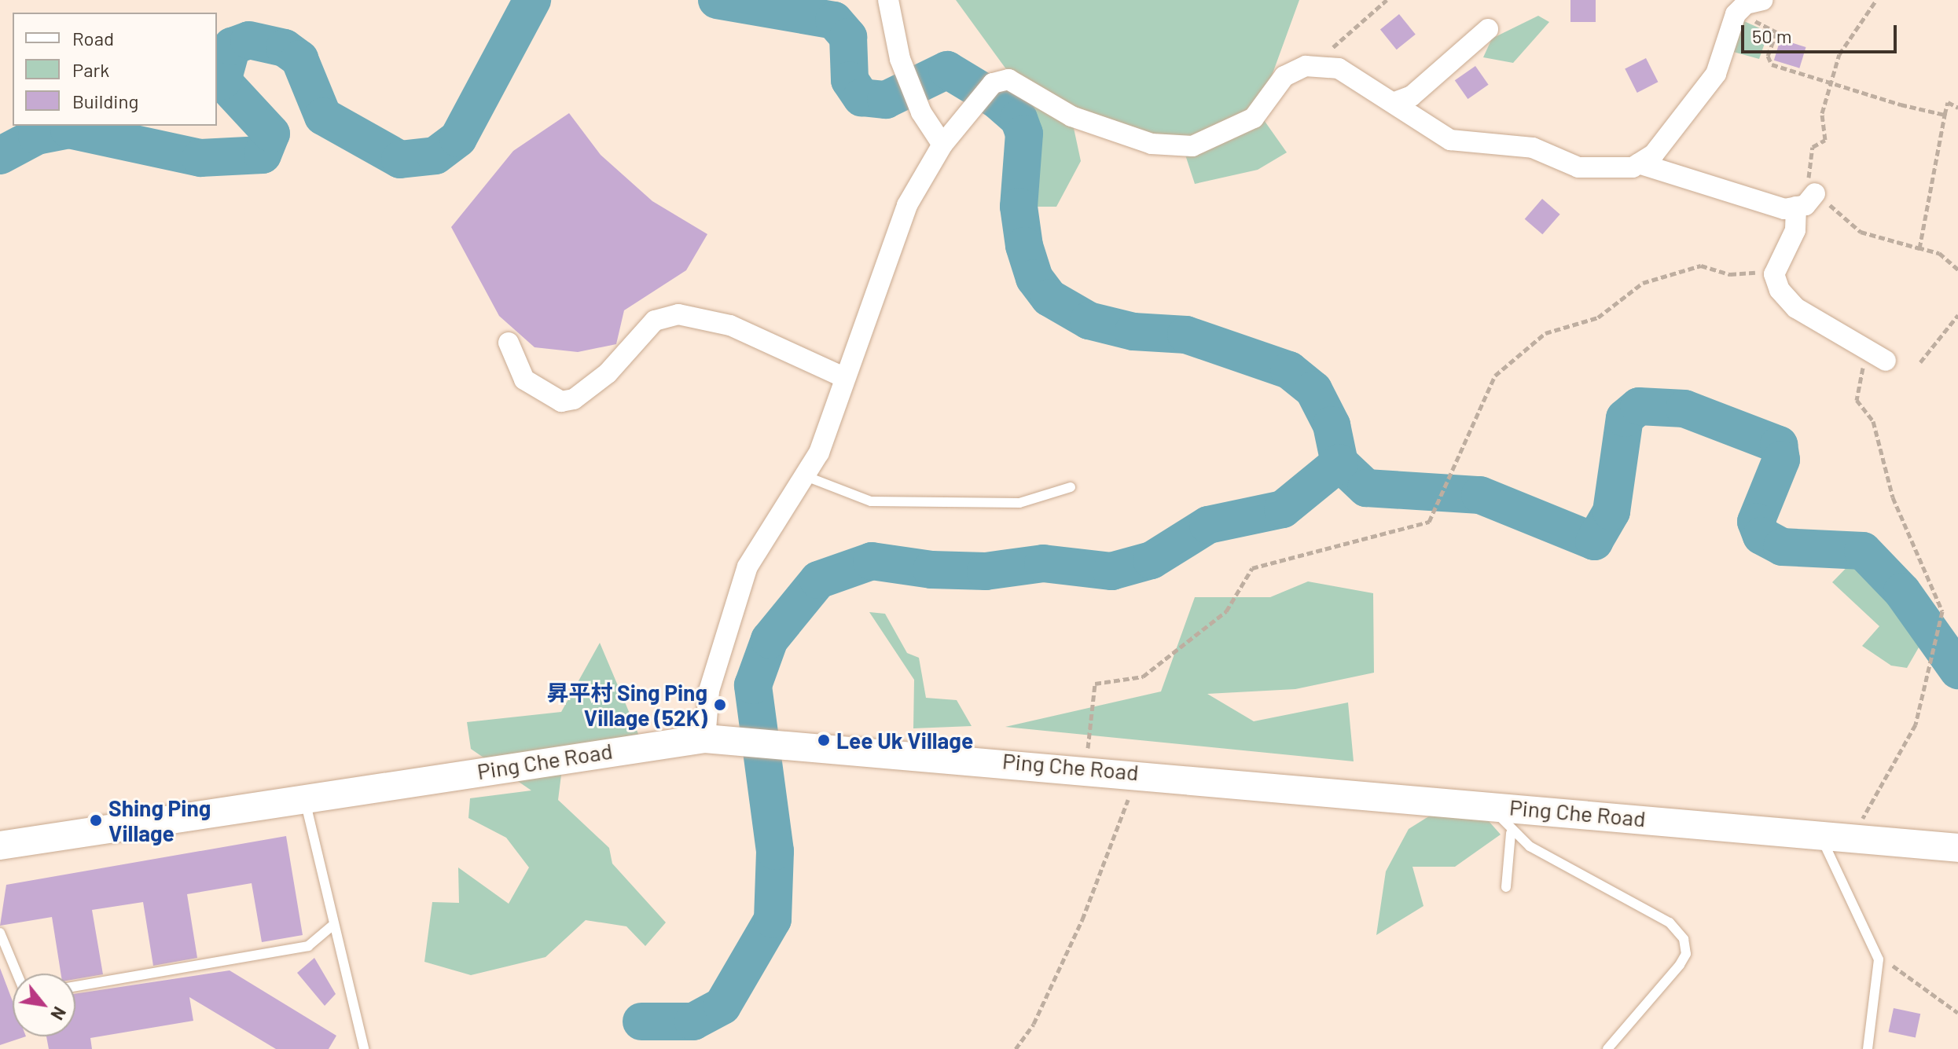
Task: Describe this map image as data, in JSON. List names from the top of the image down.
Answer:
{
  "streets": {
    "street": ["Ping Che Road"]
  },
  "places": ["昇平村 Sing Ping Village (52K)", "Lee Uk Village", "Shing Ping Village"],
  "legend": ["Road", "Park", "Building"],
  "scale_bar": "50 m",
  "north": "bottom right"
}
